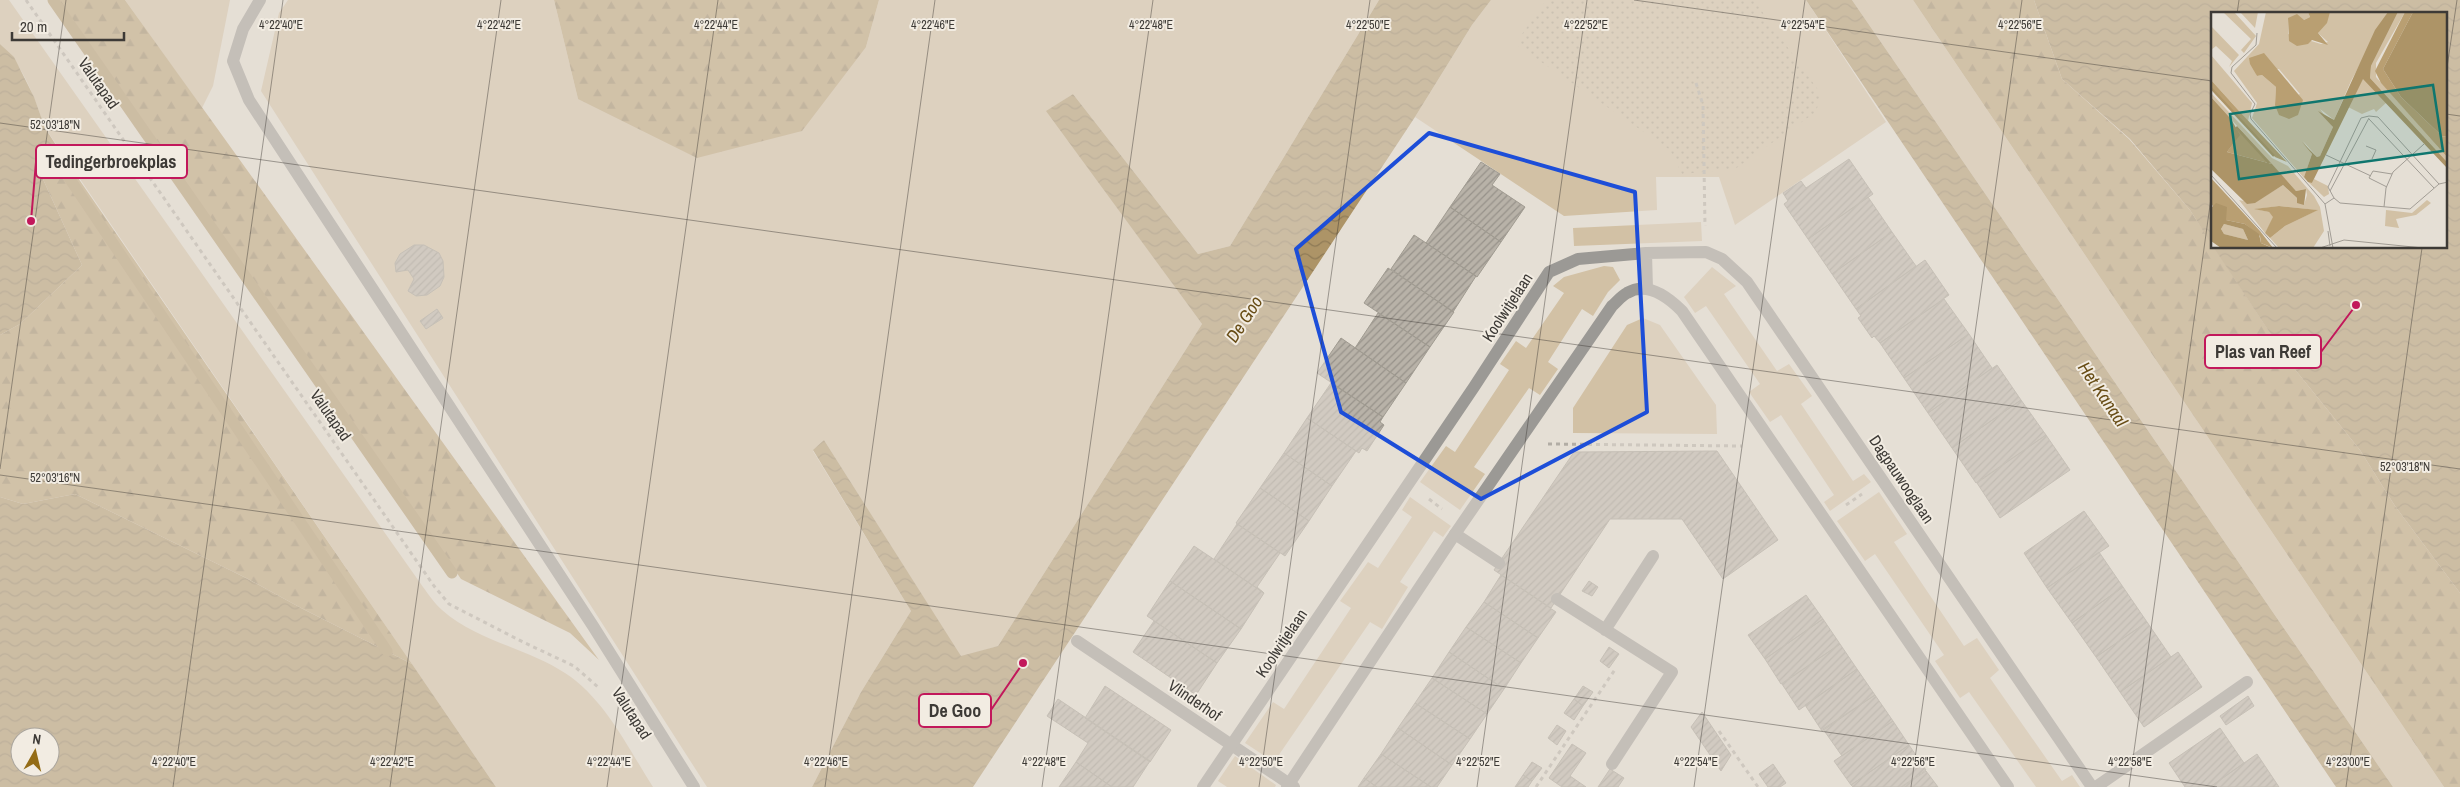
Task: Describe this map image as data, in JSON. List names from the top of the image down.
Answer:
{
  "streets": {
    "street": ["Koolwitjelaan", "Dagpauwooglaan", "Vlinderhof"],
    "path": ["Valutapad"]
  },
  "crossings": [
    ["Koolwitjelaan", "Vlinderhof"]
  ],
  "water": ["De Goo", "Het Kanaal"],
  "places": ["Tedingerbroekplas", "Plas van Reef", "De Goo"],
  "scale_bar": "20 m",
  "north": "top",
  "coordinates": [
    "4°22'40\"E",
    "4°22'42\"E",
    "4°22'44\"E",
    "4°22'46\"E",
    "4°22'48\"E",
    "4°22'50\"E",
    "4°22'52\"E",
    "4°22'54\"E",
    "4°22'56\"E",
    "52°03'18\"N",
    "52°03'16\"N",
    "4°22'58\"E",
    "4°23'00\"E"
  ]
}
